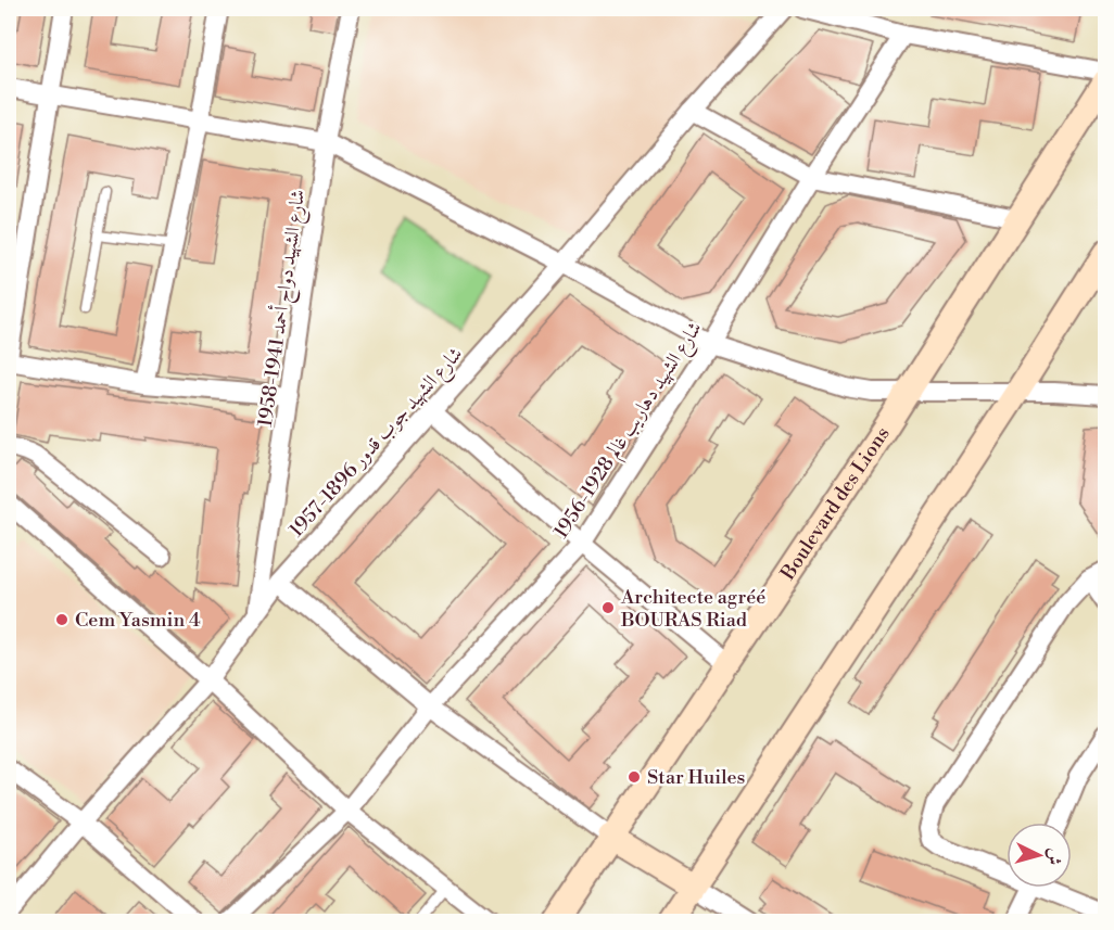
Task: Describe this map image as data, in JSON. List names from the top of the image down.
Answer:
{
  "streets": {
    "main road": ["Boulevard des Lions"],
    "street": ["شارع الشهيد دواح أحمد 1941-1958", "شارع الشهيد دهاريب غالم 1928-1956", "شارع الشهيد جوب قدور 1896-1957"]
  },
  "crossings": [
    ["شارع الشهيد دواح أحمد 1941-1958", "شارع الشهيد جوب قدور 1896-1957"]
  ],
  "places": ["Architecte agréé BOURAS Riad", "Cem Yasmin 4", "Star Huiles"],
  "north": "right"
}
